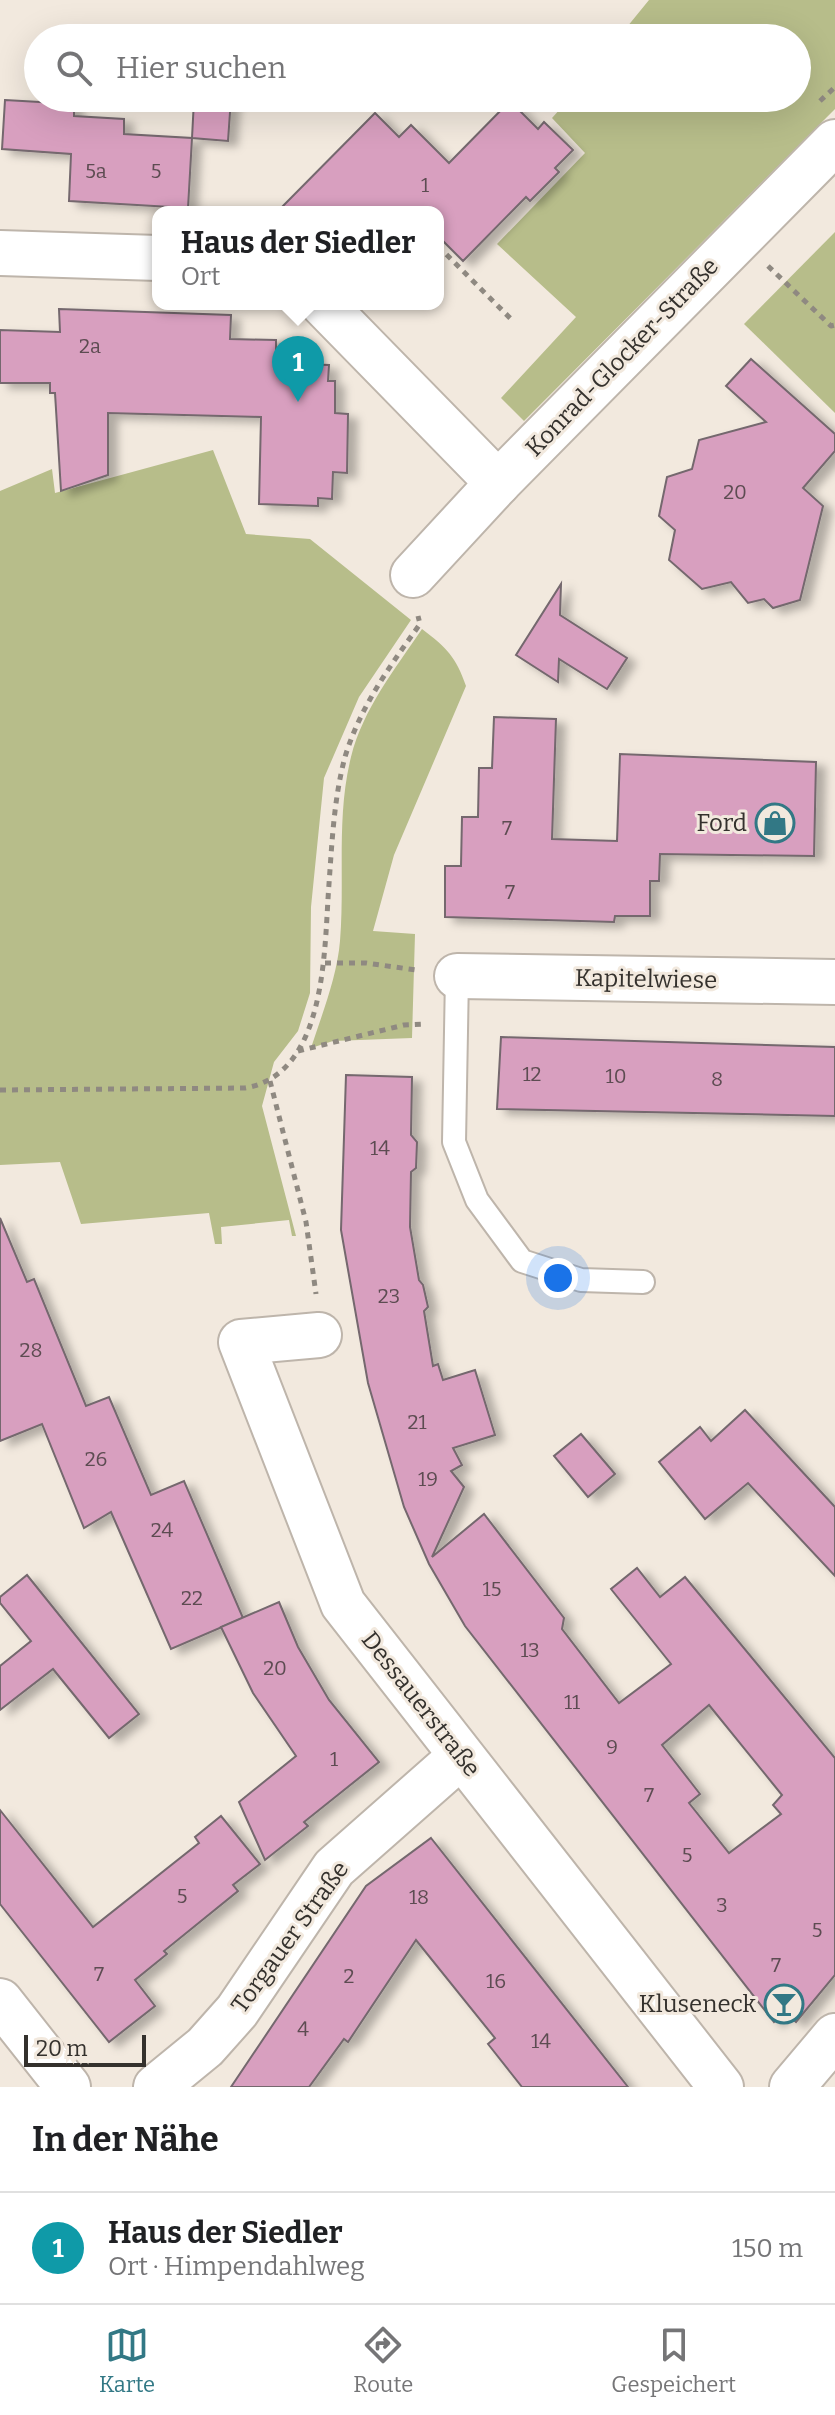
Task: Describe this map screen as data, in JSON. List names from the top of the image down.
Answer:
{
  "streets": {
    "street": [
      "Konrad-Glocker-Straße",
      "Kapitelwiese",
      "Dessauerstraße",
      "Torgauer Straße"
    ]
  },
  "crossings": [
    ["Dessauerstraße", "Torgauer Straße"]
  ],
  "places": {
    "shop": ["Ford"],
    "bar": ["Kluseneck"]
  },
  "house_numbers": [
    "5a",
    "5",
    "1",
    "2a",
    "20",
    "7",
    "7",
    "12",
    "10",
    "8",
    "14",
    "23",
    "28",
    "21",
    "26",
    "19",
    "24",
    "15",
    "22",
    "13",
    "20",
    "11",
    "9",
    "1",
    "7",
    "5",
    "5",
    "18",
    "3",
    "5",
    "7",
    "7",
    "2",
    "16",
    "4",
    "14"
  ],
  "scale_bar": "20 m",
  "page": {
    "search": "Hier suchen",
    "popup": ["Haus der Siedler", "Ort"],
    "pins": "1",
    "scale": "20 m",
    "heading": "In der Nähe",
    "list": [
      {
        "mark": "1",
        "name": "Haus der Siedler",
        "note": "Ort · Himpendahlweg",
        "value": "150 m"
      }
    ],
    "nav": ["Karte", "Route", "Gespeichert"]
  }
}
